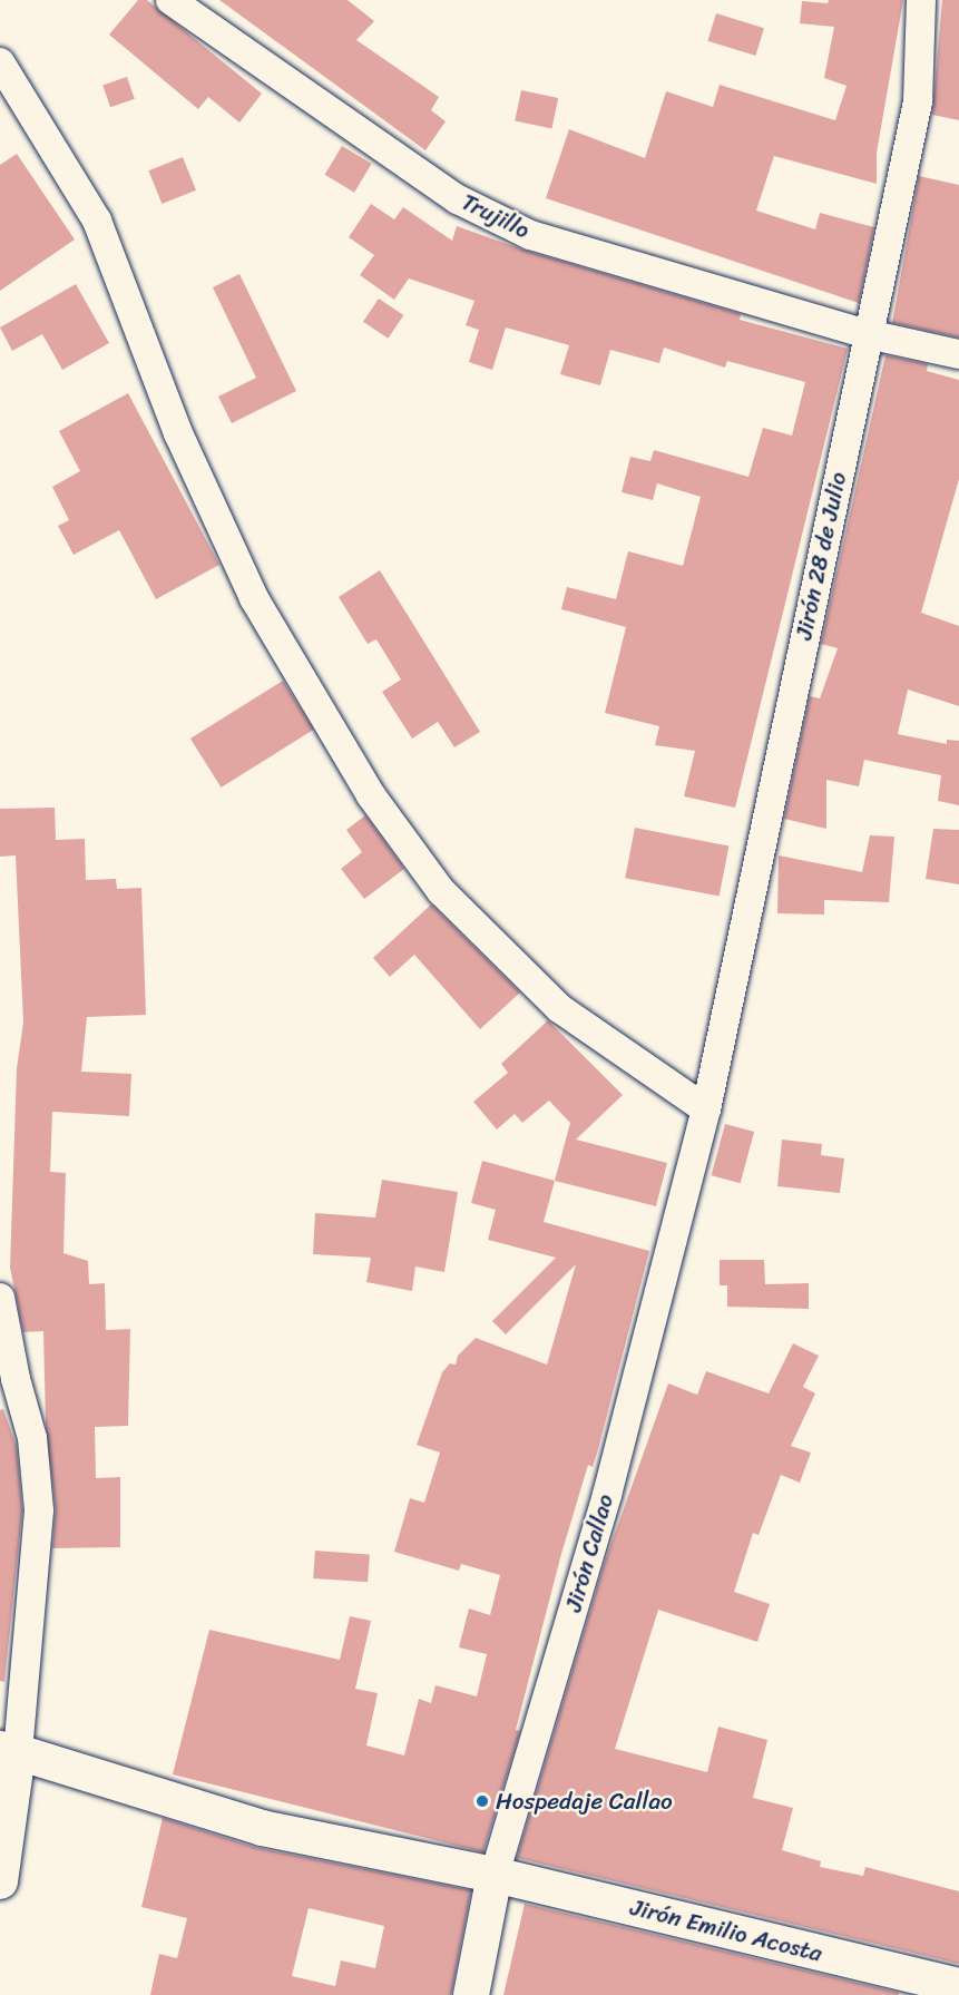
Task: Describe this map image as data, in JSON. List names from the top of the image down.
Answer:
{
  "streets": {
    "street": [
      "Trujillo",
      "Jirón 28 de Julio",
      "Jirón Callao",
      "Jirón Emilio Acosta"
    ]
  },
  "crossings": [
    ["Trujillo", "Jirón 28 de Julio"],
    ["Jirón 28 de Julio", "Jirón Callao"],
    ["Jirón Callao", "Jirón Emilio Acosta"]
  ],
  "places": ["Hospedaje Callao"]
}
